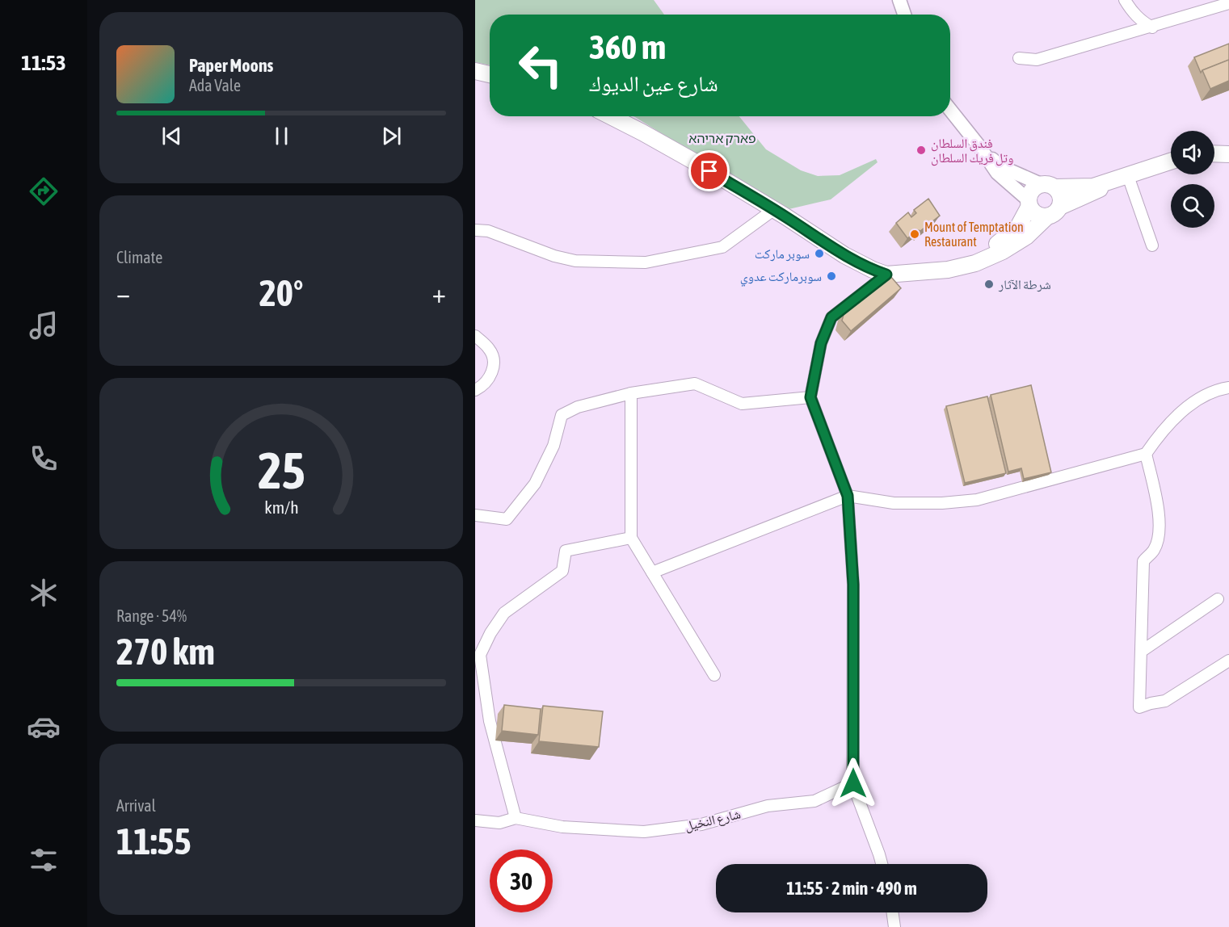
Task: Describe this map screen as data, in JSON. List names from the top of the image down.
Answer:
{
  "streets": {
    "street": ["شارع النخيل"]
  },
  "parks": ["פארק אריהא"],
  "places": [
    "فندق السلطان وتل فريك السلطان",
    "Mount of Temptation Restaurant",
    "سوبر ماركت",
    "سوبرماركت عدوي",
    "شرطة الآثار"
  ],
  "page": {
    "tabs": "11:53",
    "turn": ["360 m", "شارع عين الديوك"],
    "song": ["Paper Moons", "Ada Vale"],
    "tile": [
      "Climate",
      ["Range · 54%", "270 km"],
      ["Arrival", "11:55"]
    ],
    "heat": ["−", "20°", "+"],
    "limit": "30",
    "trip": "11:55 · 2 min · 490 m",
    "gauge": ["25", "km/h"]
  }
}
